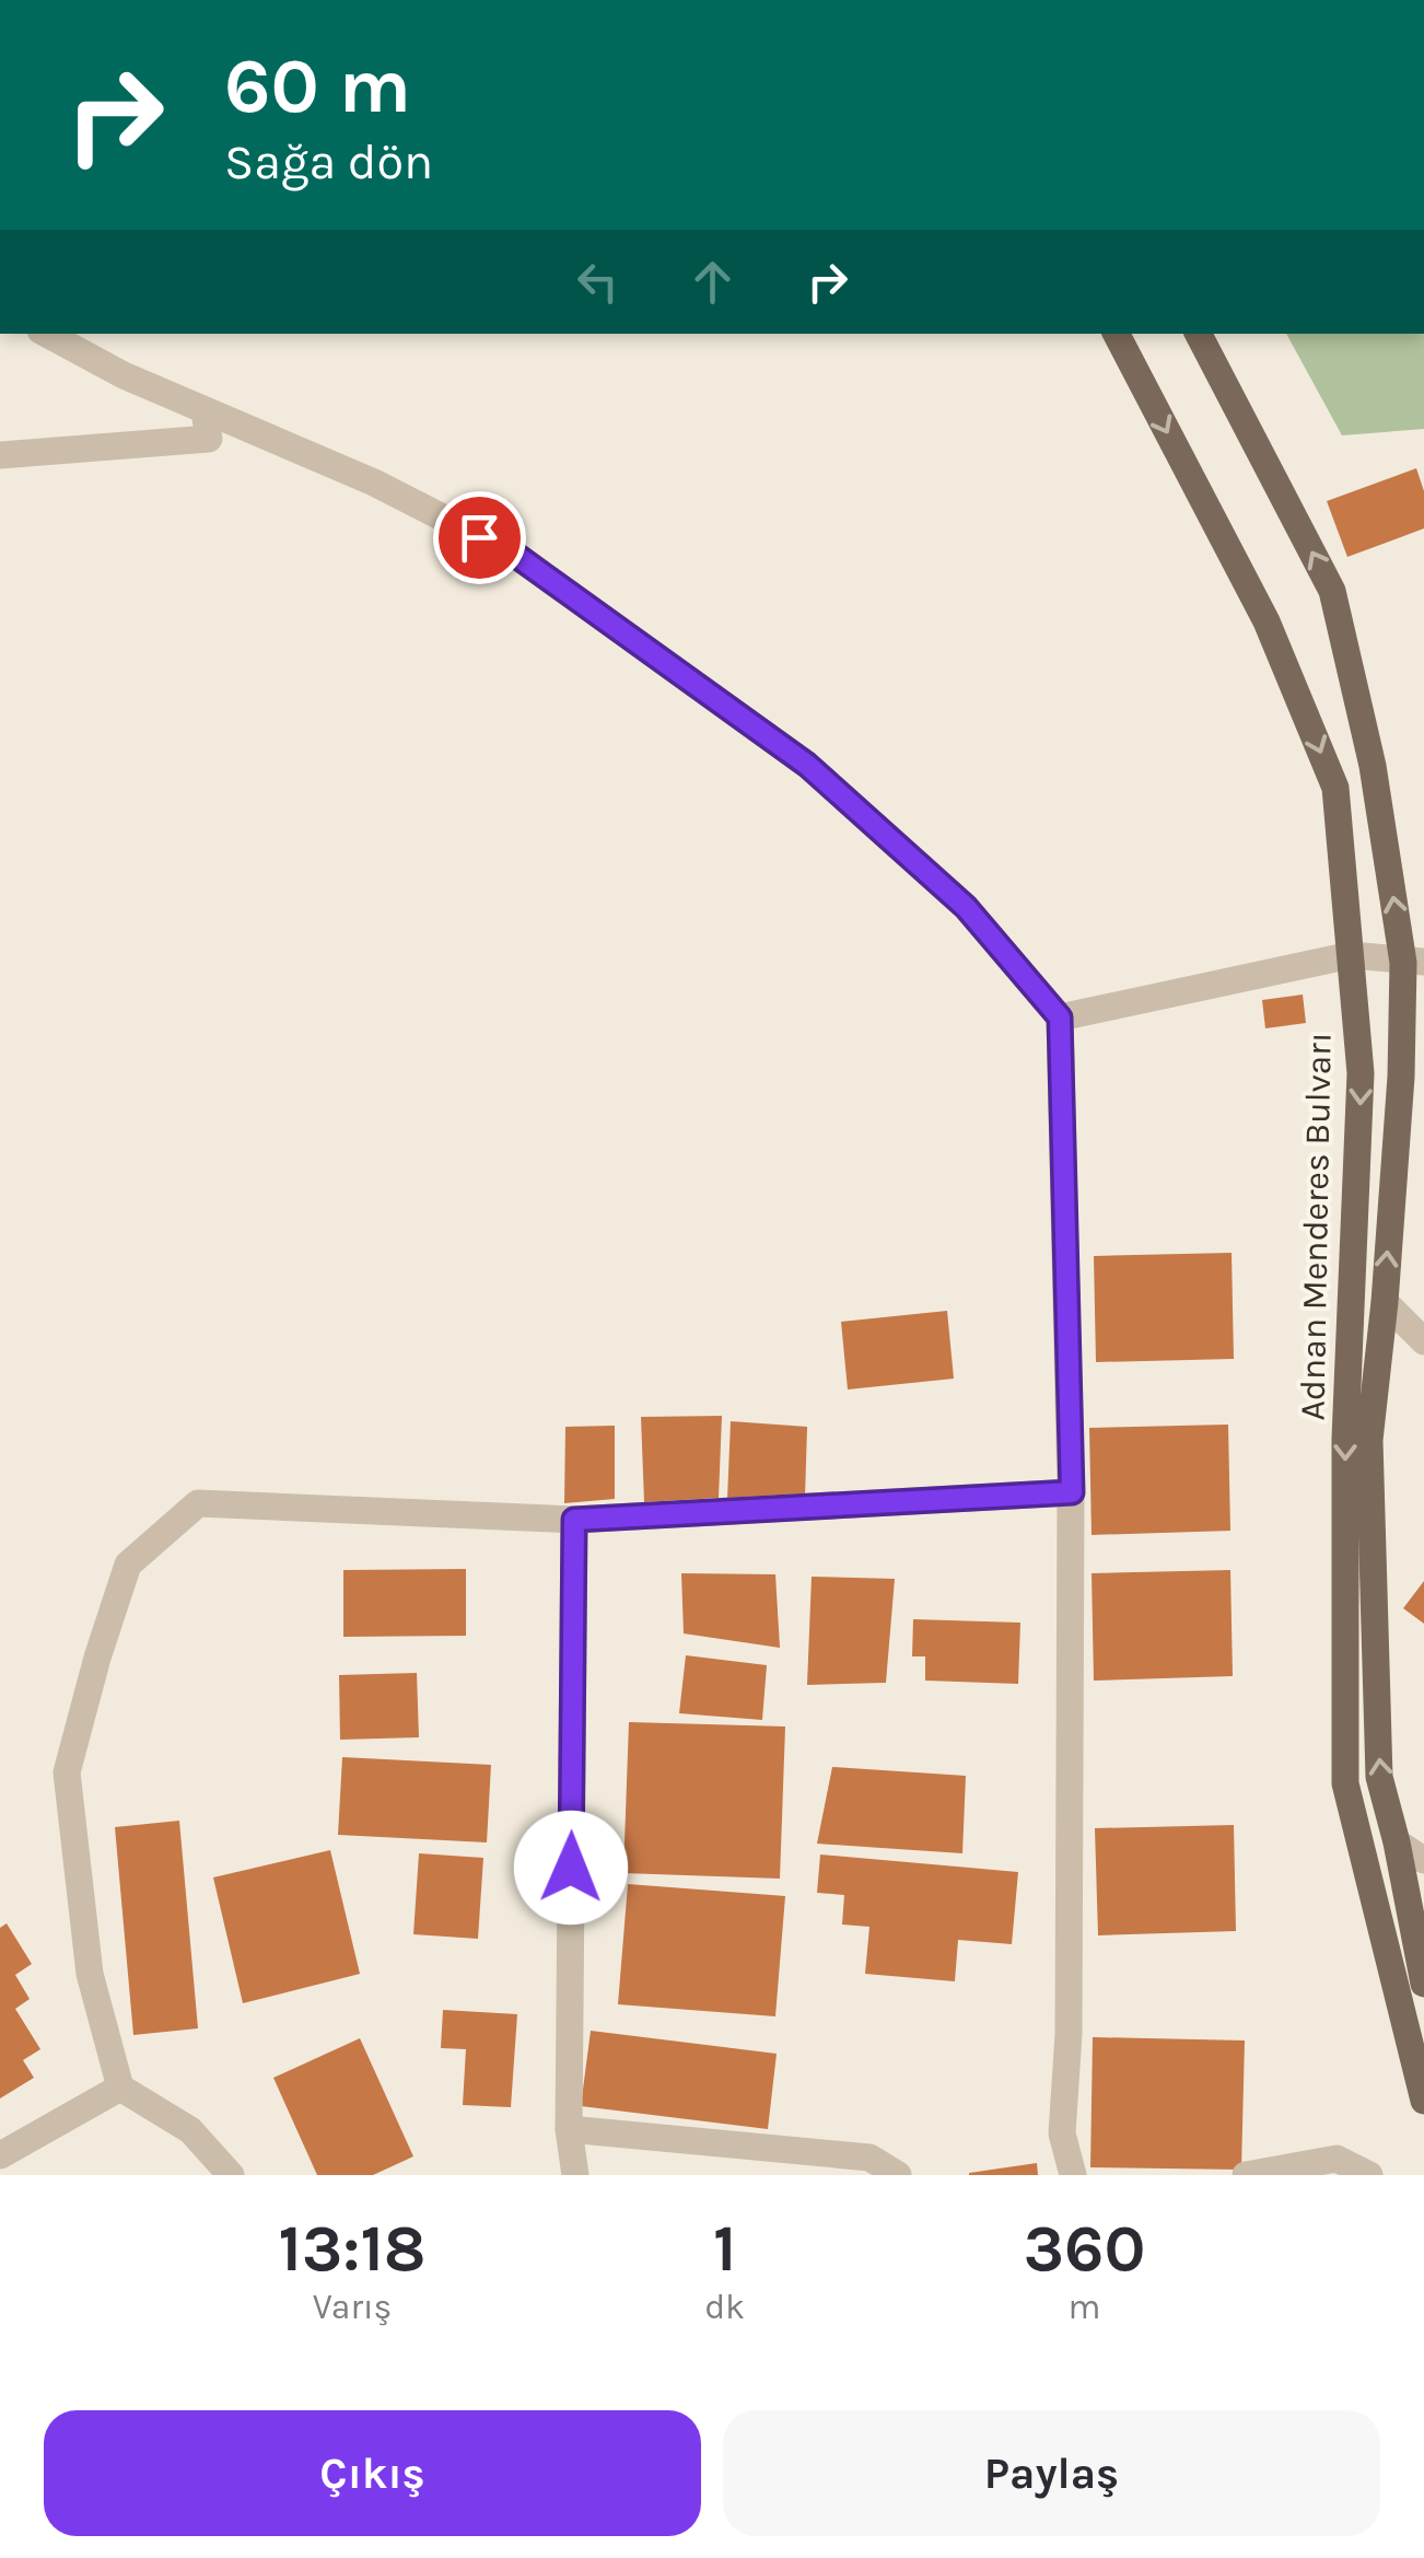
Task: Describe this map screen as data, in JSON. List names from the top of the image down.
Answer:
{
  "streets": {
    "main road": ["Adnan Menderes Bulvarı"]
  },
  "page": {
    "turn": ["60 m", "Sağa dön"],
    "eta": [
      "13:18",
      "Varış",
      "1",
      "dk",
      "360",
      "m"
    ],
    "buttons": ["Çıkış", "Paylaş"]
  }
}
